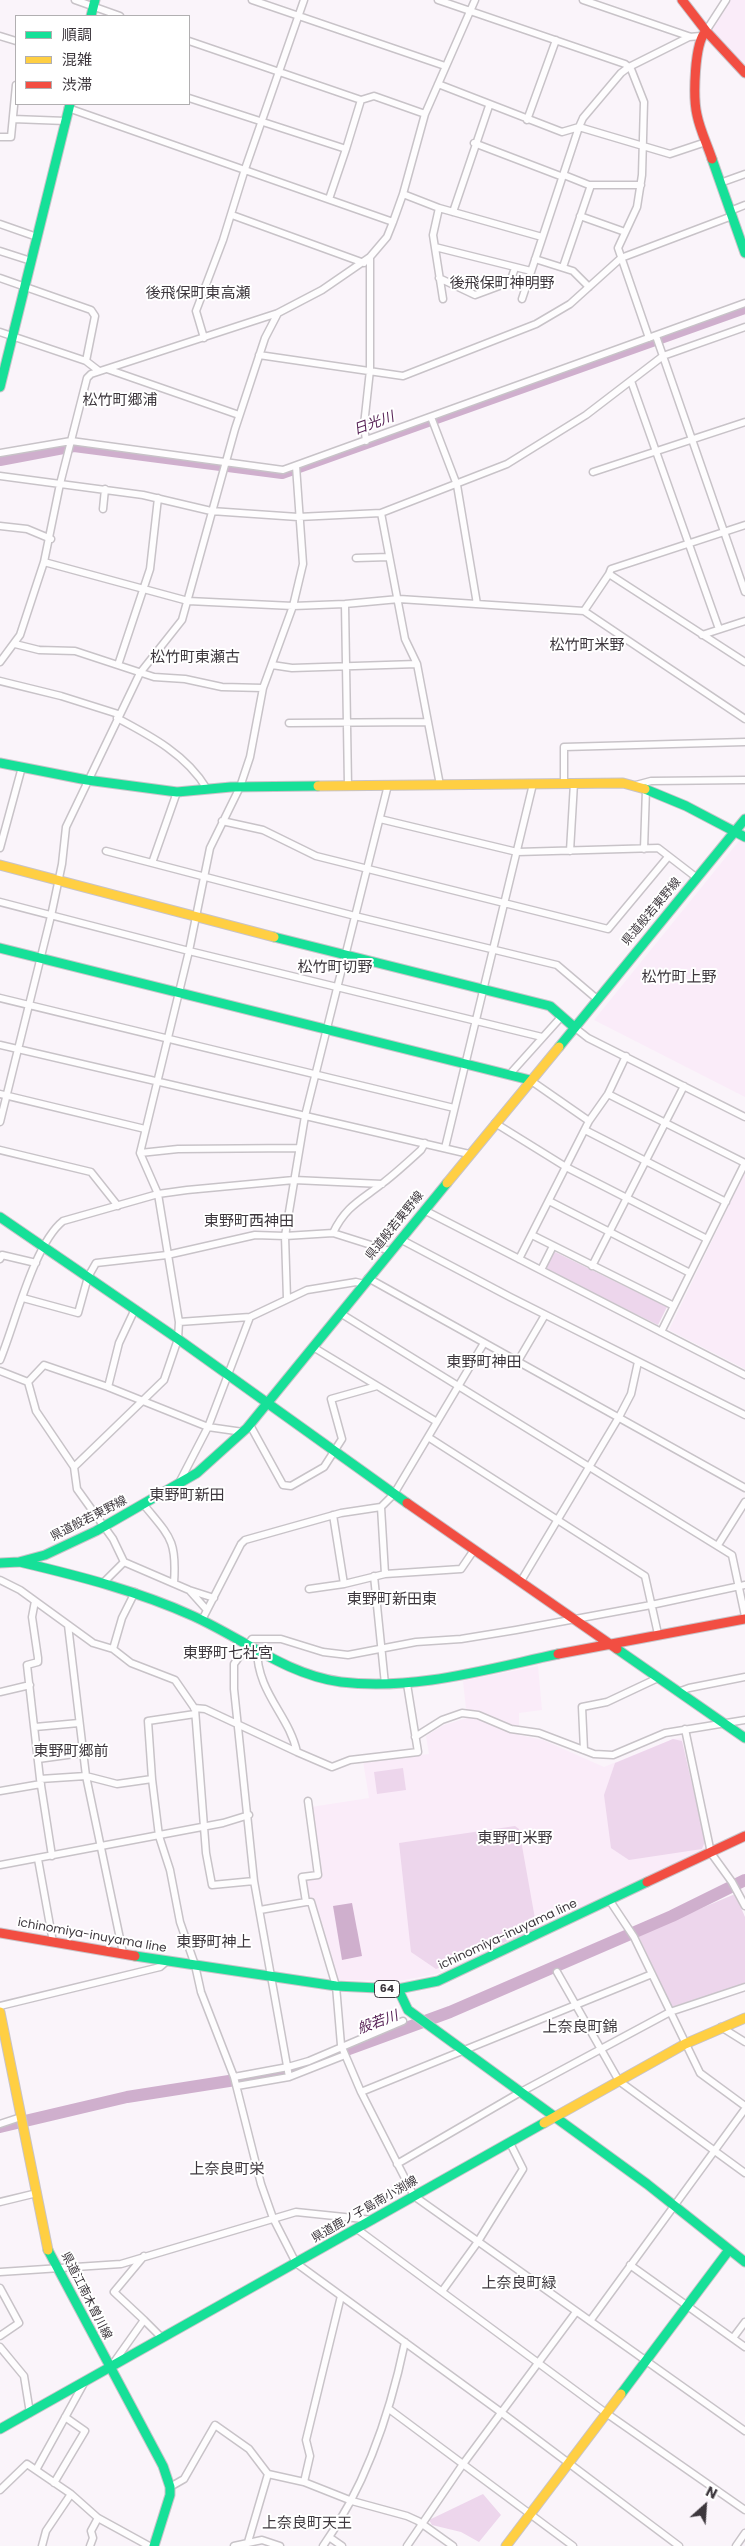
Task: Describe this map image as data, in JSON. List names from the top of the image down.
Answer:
{
  "streets": {
    "street": [
      "県道般若東野線",
      "ichinomiya-inuyama line",
      "64",
      "県道鹿ノ子島南小渕線",
      "県道江南木曽川線"
    ]
  },
  "crossings": [
    ["県道鹿ノ子島南小渕線", "県道江南木曽川線"]
  ],
  "districts": [
    "後飛保町神明野",
    "後飛保町東高瀬",
    "松竹町郷浦",
    "松竹町米野",
    "松竹町東瀬古",
    "松竹町切野",
    "松竹町上野",
    "東野町西神田",
    "東野町神田",
    "東野町新田",
    "東野町新田東",
    "東野町七社宮",
    "東野町郷前",
    "東野町米野",
    "東野町神上",
    "上奈良町錦",
    "上奈良町栄",
    "上奈良町緑",
    "上奈良町天王"
  ],
  "water": ["日光川", "般若川"],
  "legend": ["順調", "混雑", "渋滞"],
  "north": "top right"
}
